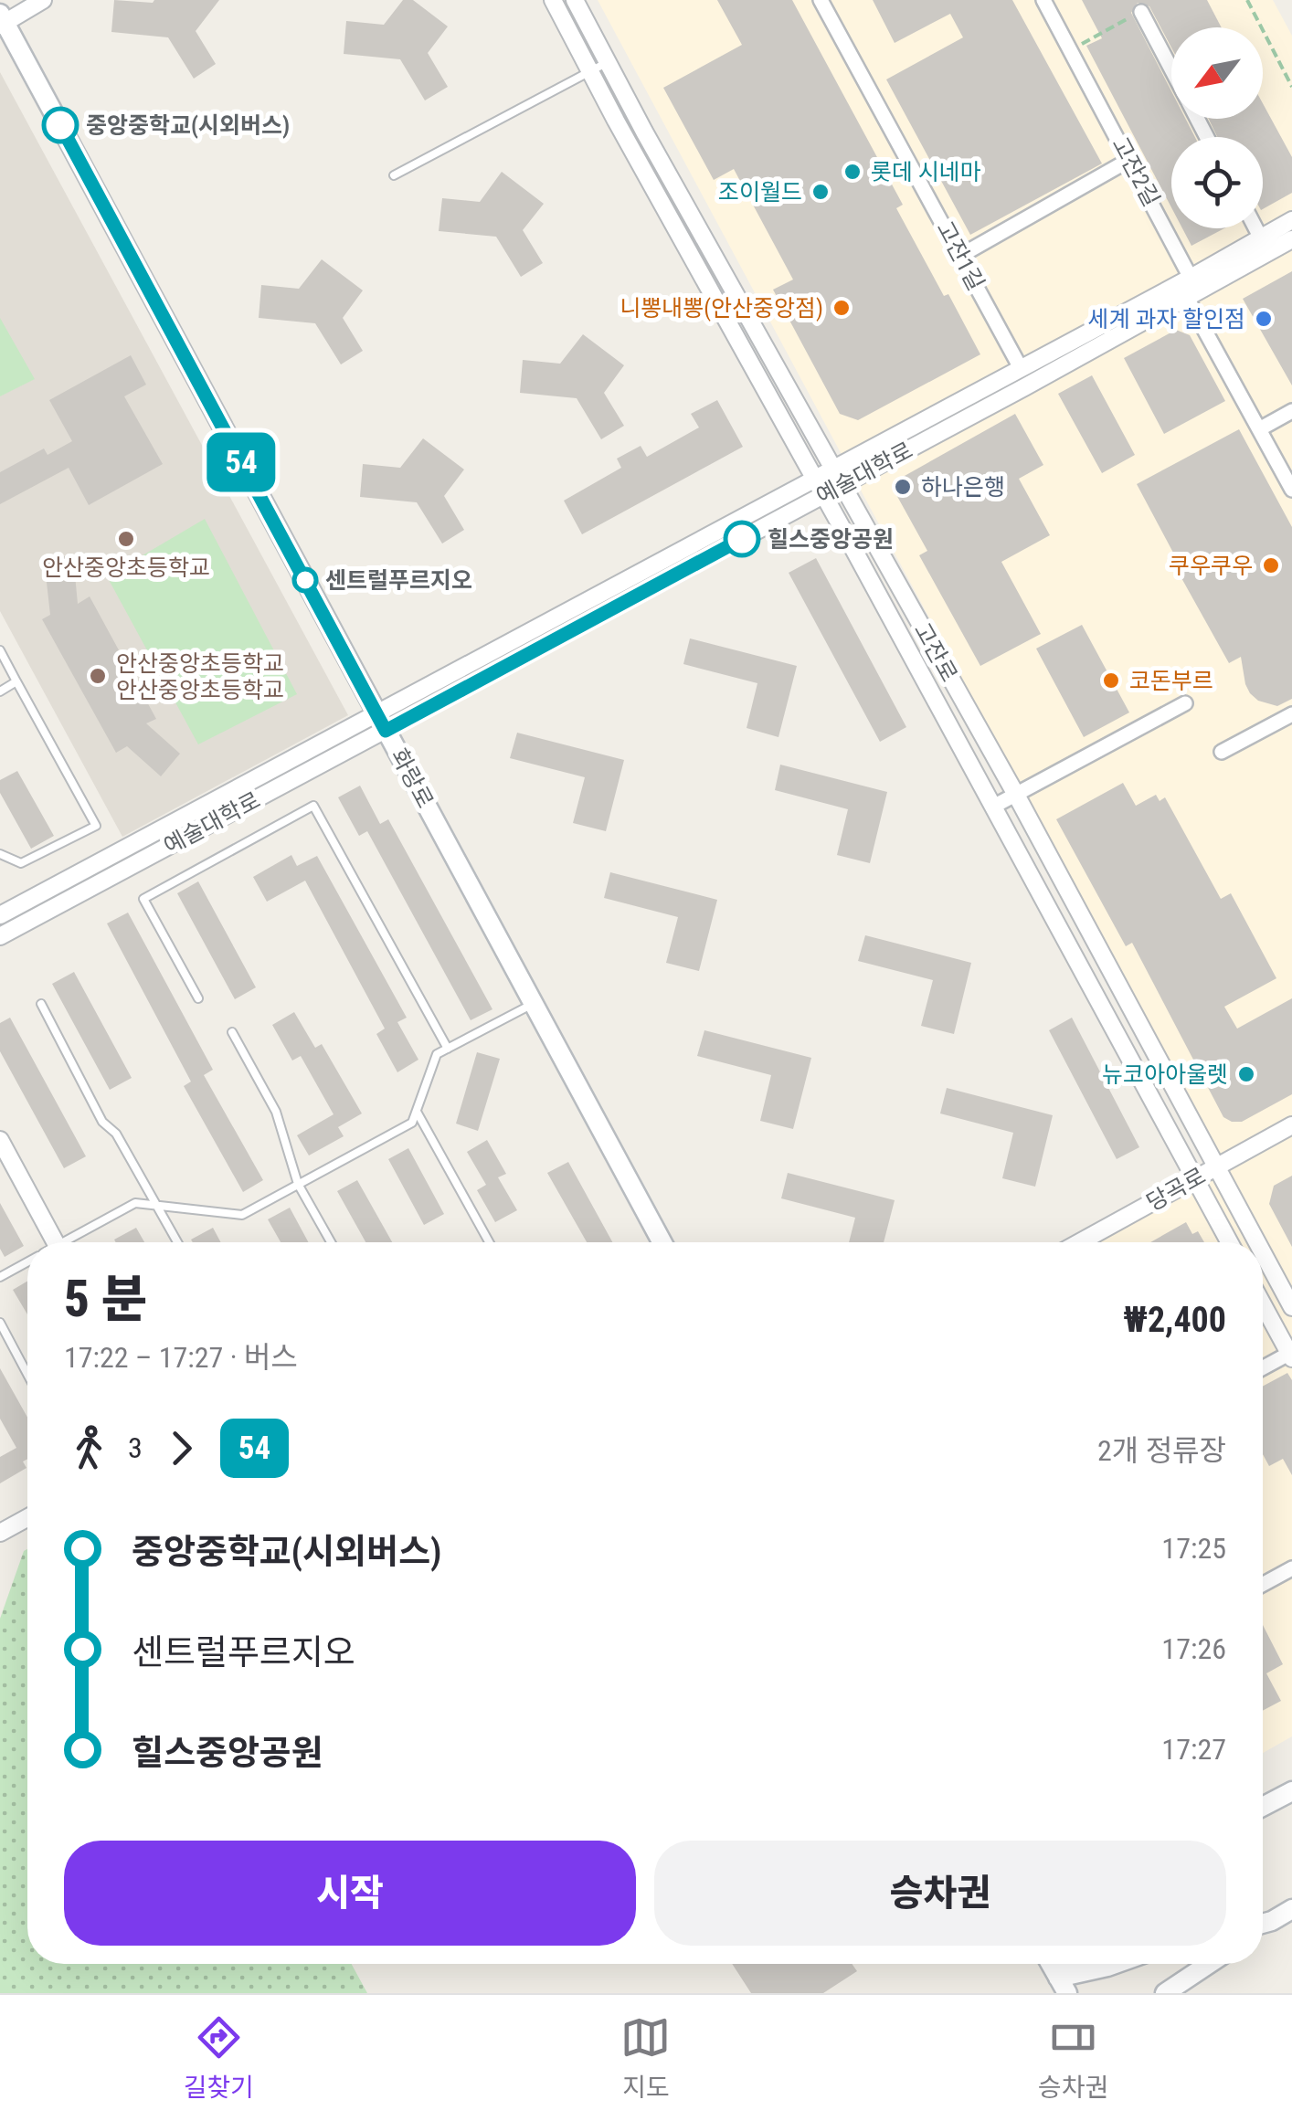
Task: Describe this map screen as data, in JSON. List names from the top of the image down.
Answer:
{
  "streets": {
    "main road": ["화랑로"],
    "street": [
      "고잔2길",
      "고잔1길",
      "예술대학로",
      "고잔로",
      "당곡로"
    ]
  },
  "crossings": [
    ["고잔2길", "예술대학로"],
    ["고잔1길", "예술대학로"],
    ["예술대학로", "고잔로"],
    ["예술대학로", "화랑로"],
    ["고잔로", "당곡로"]
  ],
  "places": [
    "중앙중학교(시외버스)",
    "롯데 시네마",
    "조이월드",
    "니뽕내뽕(안산중앙점)",
    "세계 과자 할인점",
    "하나은행",
    "안산중앙초등학교",
    "힐스중앙공원",
    "쿠우쿠우",
    "센트럴푸르지오",
    "안산중앙초등학교 안산중앙초등학교",
    "코돈부르",
    "뉴코아아울렛"
  ],
  "lines": ["bus line 54"],
  "north": "bottom left",
  "page": {
    "on_map": "54",
    "heading": ["5 분", "17:22 – 17:27 · 버스", "₩2,400"],
    "legs": ["3", "54", "2개 정류장"],
    "list": [
      {
        "name": "중앙중학교(시외버스)",
        "value": "17:25"
      },
      {
        "name": "센트럴푸르지오",
        "value": "17:26"
      },
      {
        "name": "힐스중앙공원",
        "value": "17:27"
      }
    ],
    "buttons": ["시작", "승차권"],
    "tabs": ["길찾기", "지도", "승차권"]
  }
}
